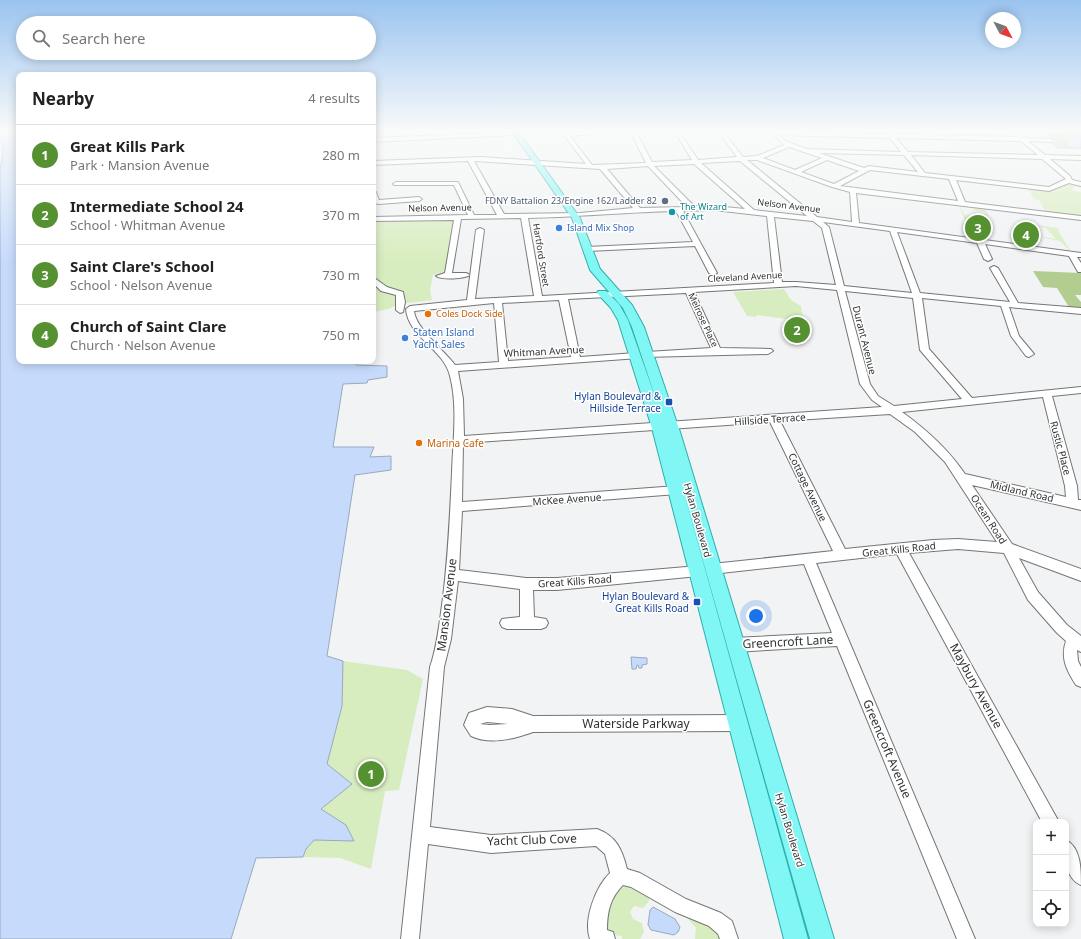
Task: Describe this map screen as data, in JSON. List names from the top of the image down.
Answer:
{
  "streets": {
    "main road": ["Hylan Boulevard"],
    "street": [
      "Nelson Avenue",
      "Hartford Street",
      "Cleveland Avenue",
      "Melrose Place",
      "Durant Avenue",
      "Whitman Avenue",
      "Hillside Terrace",
      "Rustic Place",
      "Cottage Avenue",
      "Midland Road",
      "McKee Avenue",
      "Ocean Road",
      "Great Kills Road",
      "Mansion Avenue",
      "Greencroft Lane",
      "Maybury Avenue",
      "Waterside Parkway",
      "Greencroft Avenue",
      "Yacht Club Cove"
    ]
  },
  "crossings": [
    ["Nelson Avenue", "Hartford Street"],
    ["Nelson Avenue", "Durant Avenue"],
    ["Nelson Avenue", "Hylan Boulevard"],
    ["Hartford Street", "Cleveland Avenue"],
    ["Cleveland Avenue", "Melrose Place"],
    ["Cleveland Avenue", "Durant Avenue"],
    ["Cleveland Avenue", "Hylan Boulevard"],
    ["Melrose Place", "Whitman Avenue"],
    ["Durant Avenue", "Hillside Terrace"],
    ["Durant Avenue", "Ocean Road"],
    ["Whitman Avenue", "Hylan Boulevard"],
    ["Whitman Avenue", "Mansion Avenue"],
    ["Hillside Terrace", "Rustic Place"],
    ["Hillside Terrace", "Cottage Avenue"],
    ["Hillside Terrace", "Ocean Road"],
    ["Hillside Terrace", "Hylan Boulevard"],
    ["Hillside Terrace", "Mansion Avenue"],
    ["Rustic Place", "Midland Road"],
    ["Cottage Avenue", "Great Kills Road"],
    ["Midland Road", "Ocean Road"],
    ["McKee Avenue", "Hylan Boulevard"],
    ["McKee Avenue", "Mansion Avenue"],
    ["Ocean Road", "Great Kills Road"],
    ["Hylan Boulevard", "Great Kills Road"],
    ["Hylan Boulevard", "Greencroft Lane"],
    ["Hylan Boulevard", "Waterside Parkway"],
    ["Great Kills Road", "Mansion Avenue"],
    ["Great Kills Road", "Maybury Avenue"],
    ["Great Kills Road", "Greencroft Avenue"],
    ["Mansion Avenue", "Yacht Club Cove"],
    ["Greencroft Lane", "Greencroft Avenue"]
  ],
  "places": {
    "other": [
      "FDNY Battalion 23/Engine 162/Ladder 82",
      "The Wizard of Art",
      "Island Mix Shop",
      "Coles Dock Side",
      "Staten Island Yacht Sales",
      "Marina Cafe"
    ],
    "transit": ["Hylan Boulevard & Hillside Terrace", "Hylan Boulevard & Great Kills Road"]
  },
  "north": "bottom right",
  "page": {
    "search": "Search here",
    "heading": ["Nearby", "4 results"],
    "list": [
      {
        "mark": "1",
        "name": "Great Kills Park",
        "note": "Park · Mansion Avenue",
        "value": "280 m"
      },
      {
        "mark": "2",
        "name": "Intermediate School 24",
        "note": "School · Whitman Avenue",
        "value": "370 m"
      },
      {
        "mark": "3",
        "name": "Saint Clare's School",
        "note": "School · Nelson Avenue",
        "value": "730 m"
      },
      {
        "mark": "4",
        "name": "Church of Saint Clare",
        "note": "Church · Nelson Avenue",
        "value": "750 m"
      }
    ],
    "pins": [
      "3",
      "4",
      "2",
      "1"
    ],
    "map_buttons": ["+", "−"]
  }
}
